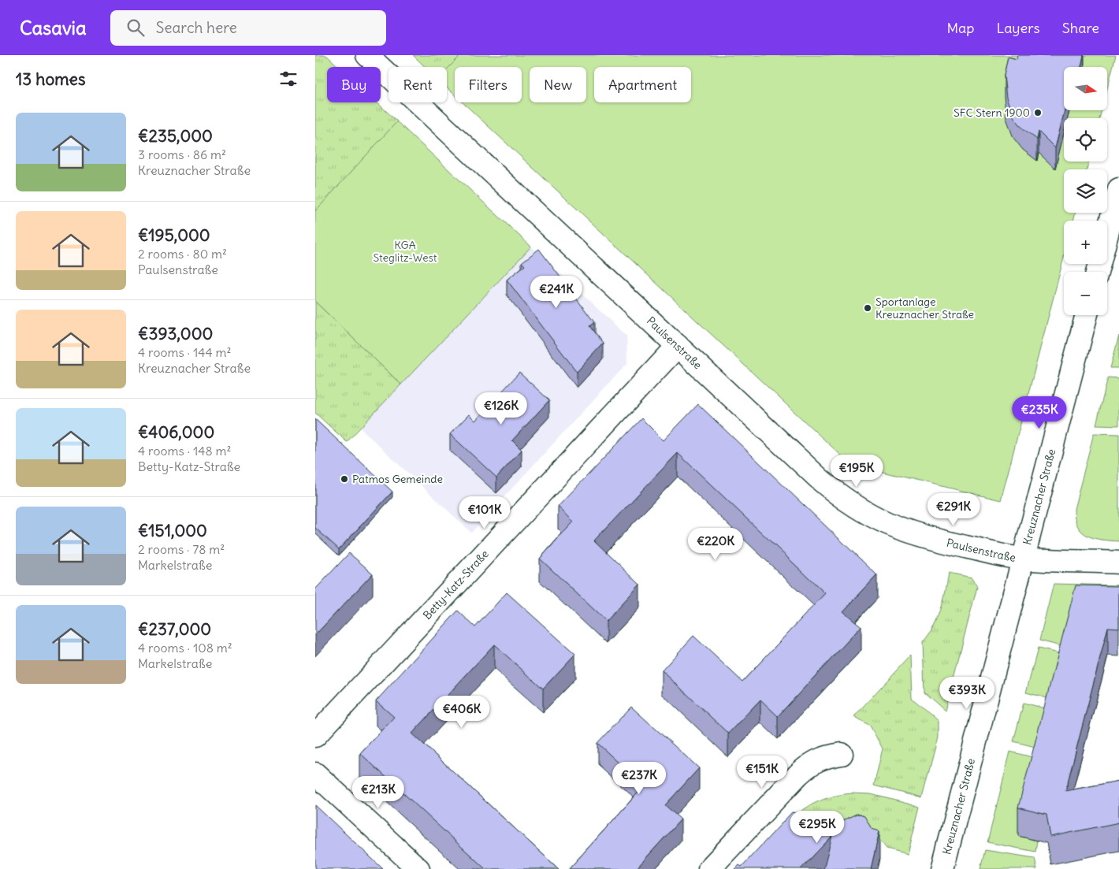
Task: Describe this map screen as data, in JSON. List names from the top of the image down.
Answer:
{
  "streets": {
    "street": ["Paulsenstraße", "Kreuznacher Straße", "Betty-Katz-Straße"]
  },
  "crossings": [
    ["Paulsenstraße", "Kreuznacher Straße"],
    ["Paulsenstraße", "Betty-Katz-Straße"]
  ],
  "parks": ["KGA Steglitz-West"],
  "places": ["SFC Stern 1900", "Sportanlage Kreuznacher Straße", "Patmos Gemeinde"],
  "north": "right",
  "page": {
    "header": "Casavia",
    "search": "Search here",
    "nav": ["Map", "Layers", "Share"],
    "heading": "13 homes",
    "map_buttons": ["+", "−"],
    "chip": [
      "Buy",
      "Rent",
      "Filters",
      "New",
      "Apartment"
    ],
    "list": [
      {
        "name": "€235,000",
        "note": "3 rooms · 86 m² · Kreuznacher Straße"
      },
      {
        "name": "€195,000",
        "note": "2 rooms · 80 m² · Paulsenstraße"
      },
      {
        "name": "€393,000",
        "note": "4 rooms · 144 m² · Kreuznacher Straße"
      },
      {
        "name": "€406,000",
        "note": "4 rooms · 148 m² · Betty-Katz-Straße"
      },
      {
        "name": "€151,000",
        "note": "2 rooms · 78 m² · Markelstraße"
      },
      {
        "name": "€237,000",
        "note": "4 rooms · 108 m² · Markelstraße"
      }
    ],
    "price": [
      "€241K",
      "€126K",
      "€235K",
      "€195K",
      "€291K",
      "€101K",
      "€220K",
      "€393K",
      "€406K",
      "€151K",
      "€237K",
      "€213K",
      "€295K"
    ]
  }
}
